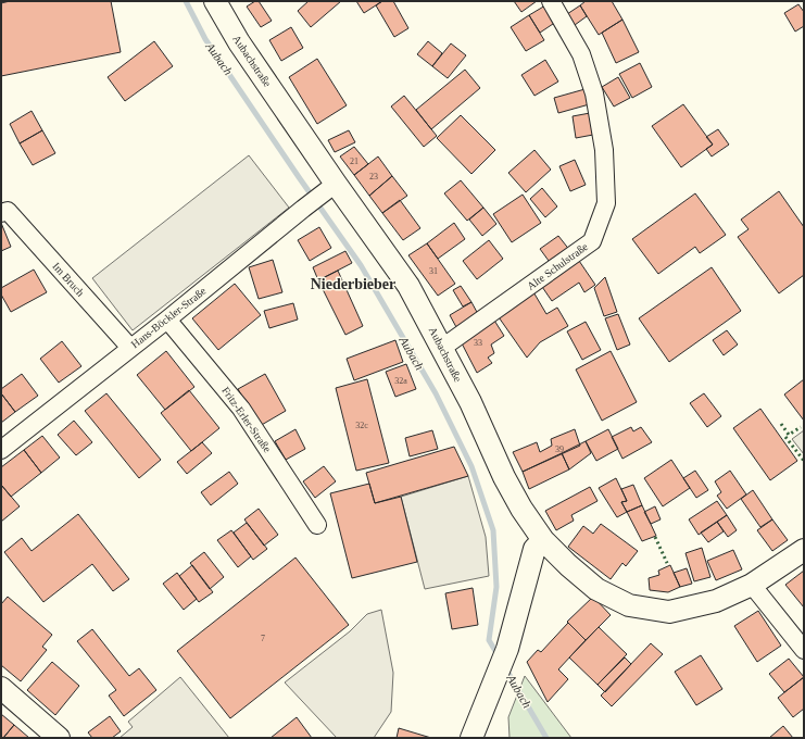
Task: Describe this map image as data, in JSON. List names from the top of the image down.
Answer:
{
  "streets": {
    "street": [
      "Aubachstraße",
      "Alte Schulstraße",
      "Im Bruch",
      "Hans-Böckler-Straße",
      "Fritz-Erler-Straße"
    ]
  },
  "crossings": [
    ["Aubachstraße", "Alte Schulstraße"],
    ["Aubachstraße", "Hans-Böckler-Straße"],
    ["Im Bruch", "Hans-Böckler-Straße"],
    ["Hans-Böckler-Straße", "Fritz-Erler-Straße"]
  ],
  "districts": ["Niederbieber"],
  "water": ["Aubach"],
  "house_numbers": [
    "21",
    "23",
    "31",
    "33",
    "32a",
    "32c",
    "39",
    "7"
  ]
}
